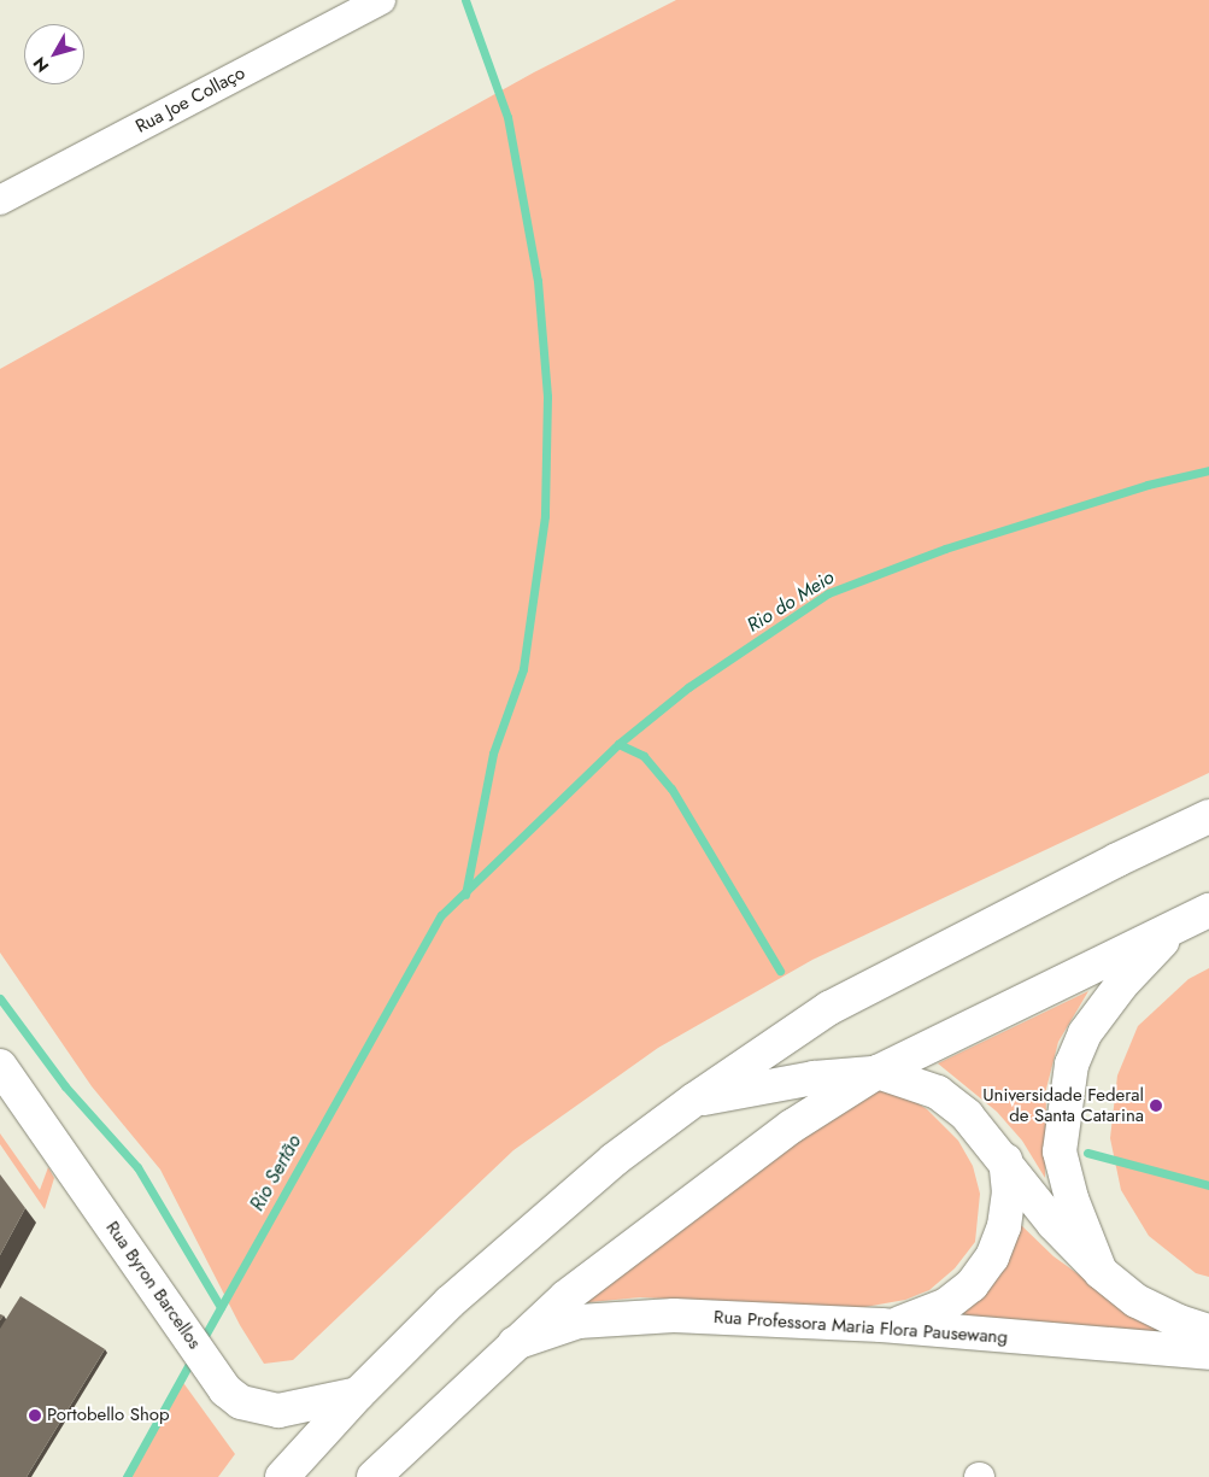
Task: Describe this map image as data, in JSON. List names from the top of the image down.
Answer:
{
  "streets": {
    "main road": ["Rua Byron Barcellos", "Rua Professora Maria Flora Pausewang"],
    "street": ["Rua Joe Collaço"]
  },
  "water": ["Rio do Meio", "Rio Sertão"],
  "places": ["Universidade Federal de Santa Catarina", "Portobello Shop"],
  "north": "bottom left"
}
